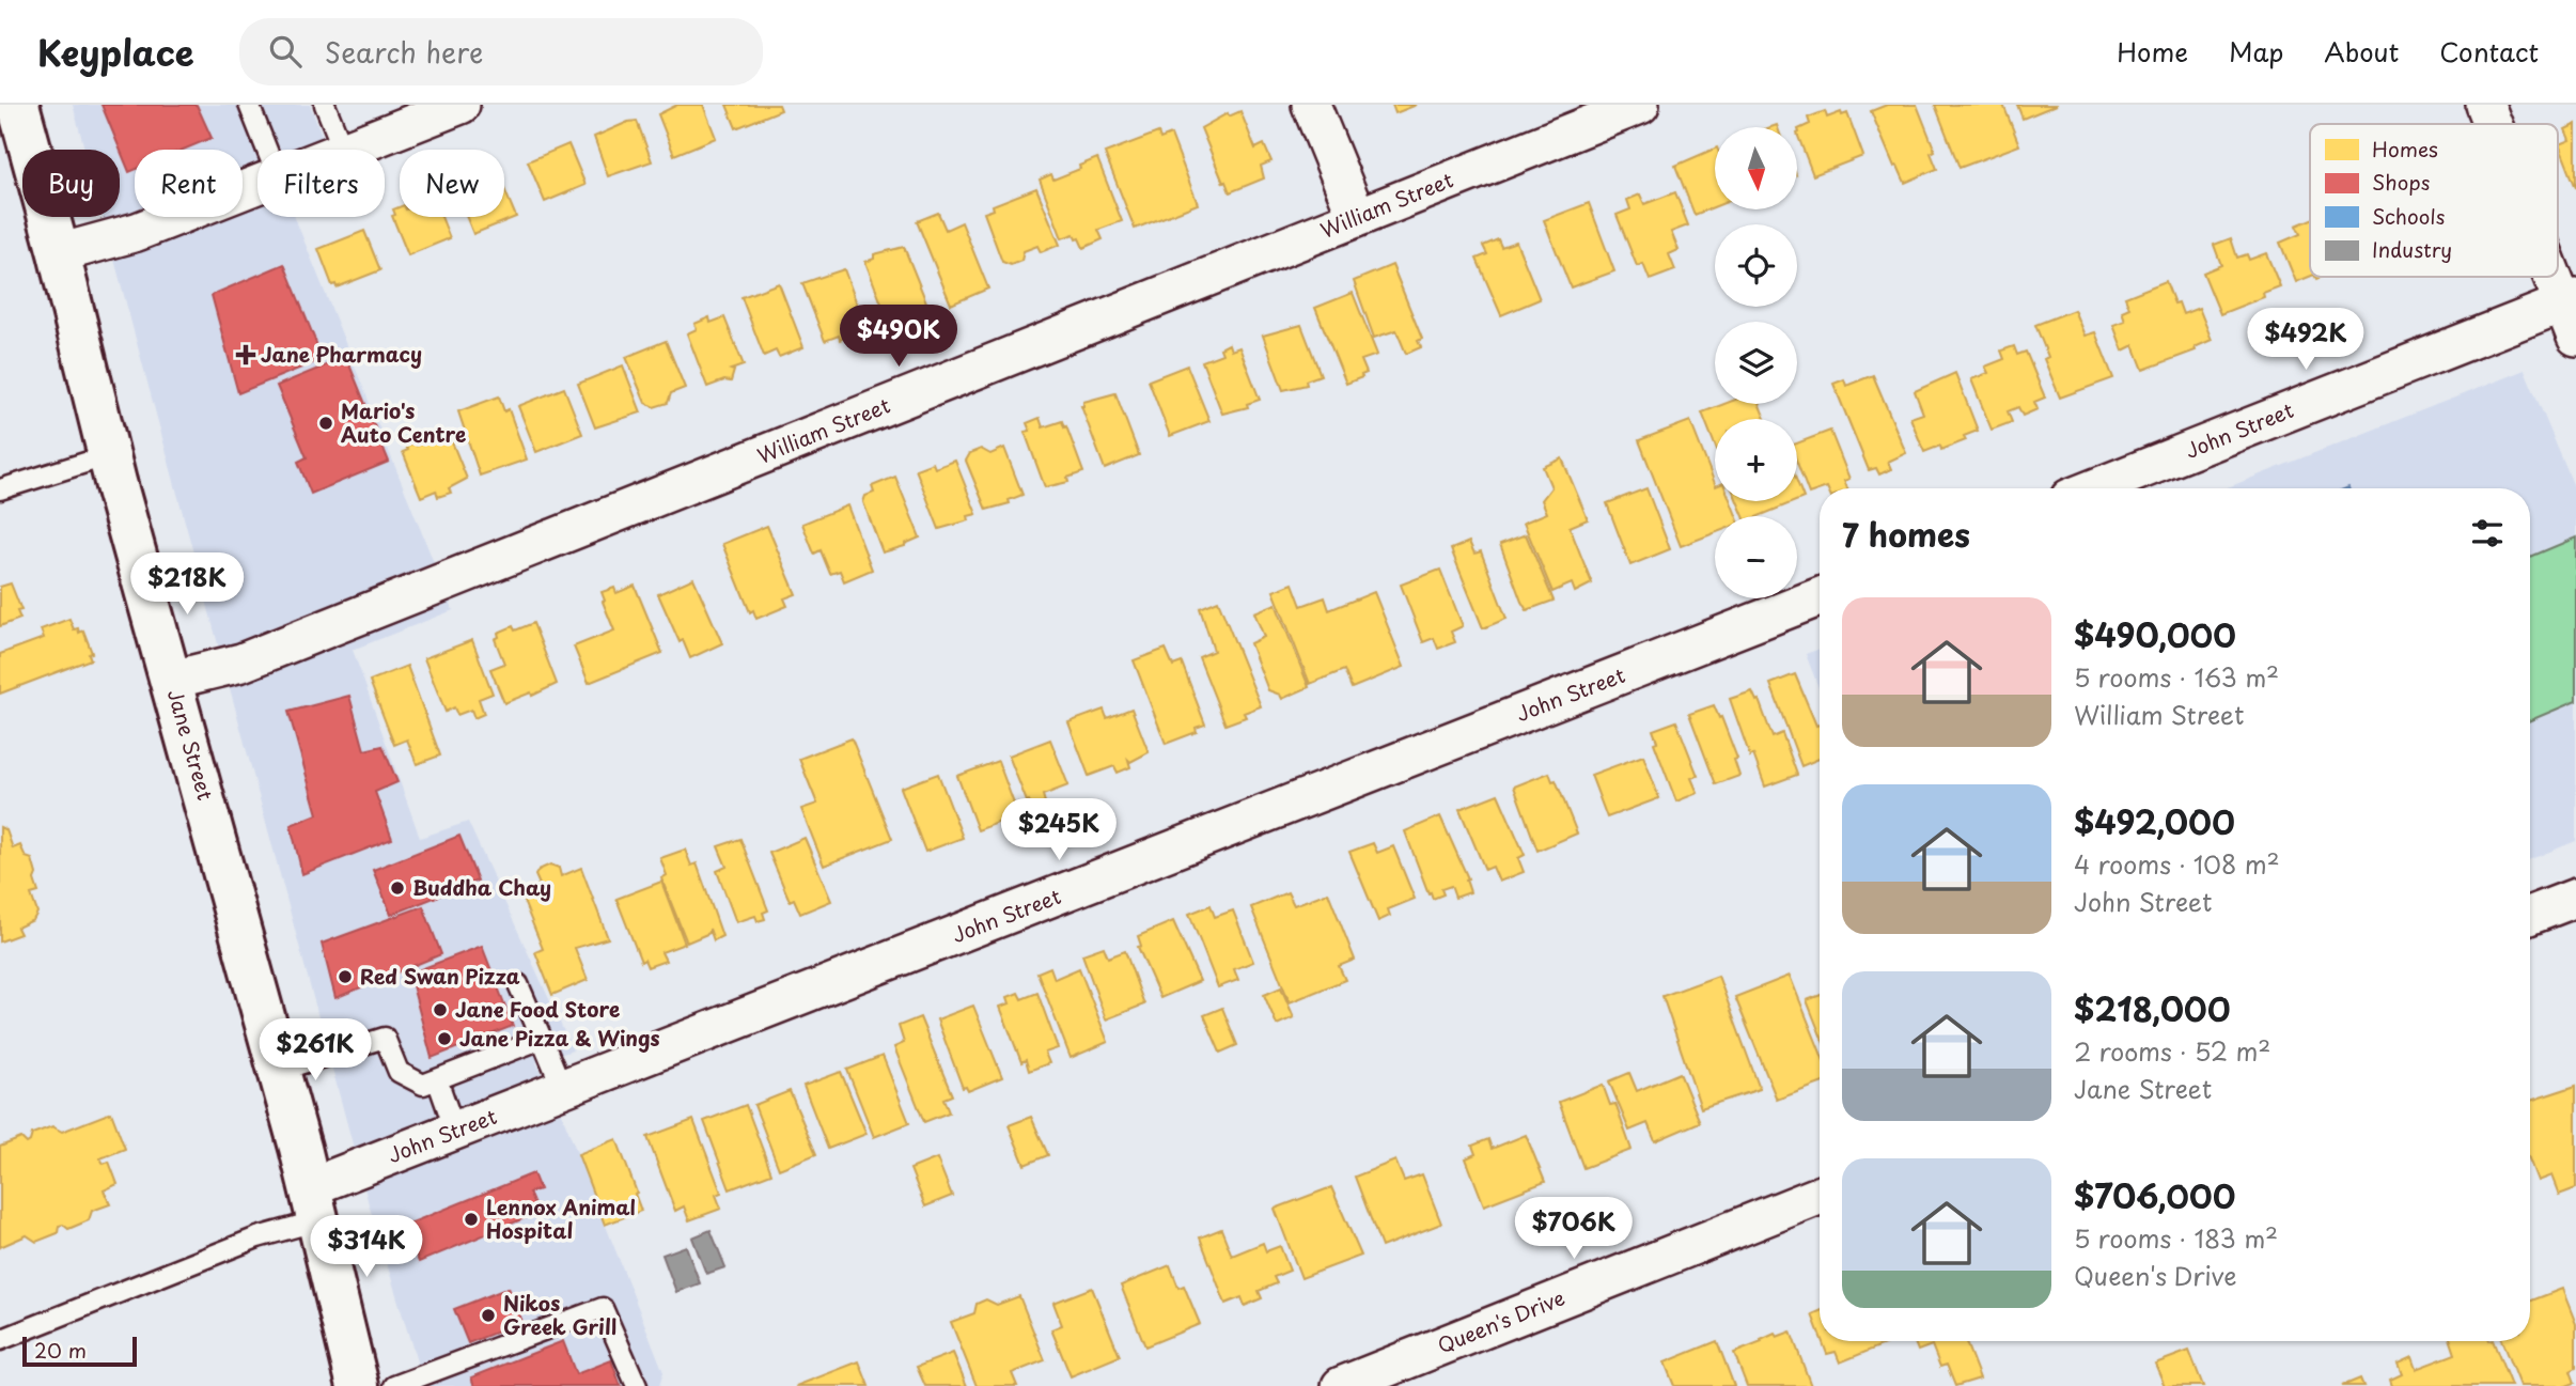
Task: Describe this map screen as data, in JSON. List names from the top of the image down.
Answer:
{
  "streets": {
    "main road": ["Jane Street"],
    "street": ["William Street", "John Street", "Queen's Drive"]
  },
  "crossings": [
    ["William Street", "Jane Street"],
    ["John Street", "Jane Street"]
  ],
  "places": {
    "health": ["Jane Pharmacy"],
    "other": [
      "Mario's Auto Centre",
      "Buddha Chay",
      "Red Swan Pizza",
      "Jane Food Store",
      "Jane Pizza & Wings",
      "Lennox Animal Hospital",
      "Nikos Greek Grill"
    ]
  },
  "legend": [
    "Homes",
    "Shops",
    "Schools",
    "Industry"
  ],
  "scale_bar": "20 m",
  "north": "bottom",
  "page": {
    "header": "Keyplace",
    "search": "Search here",
    "nav": [
      "Home",
      "Map",
      "About",
      "Contact"
    ],
    "map_buttons": ["+", "−"],
    "chip": [
      "Buy",
      "Rent",
      "Filters",
      "New"
    ],
    "price": [
      "$490K",
      "$492K",
      "$218K",
      "$245K",
      "$261K",
      "$706K",
      "$314K"
    ],
    "heading": "7 homes",
    "list": [
      {
        "name": "$490,000",
        "note": "5 rooms · 163 m² · William Street"
      },
      {
        "name": "$492,000",
        "note": "4 rooms · 108 m² · John Street"
      },
      {
        "name": "$218,000",
        "note": "2 rooms · 52 m² · Jane Street"
      },
      {
        "name": "$706,000",
        "note": "5 rooms · 183 m² · Queen's Drive"
      }
    ],
    "scale": "20 m"
  }
}
